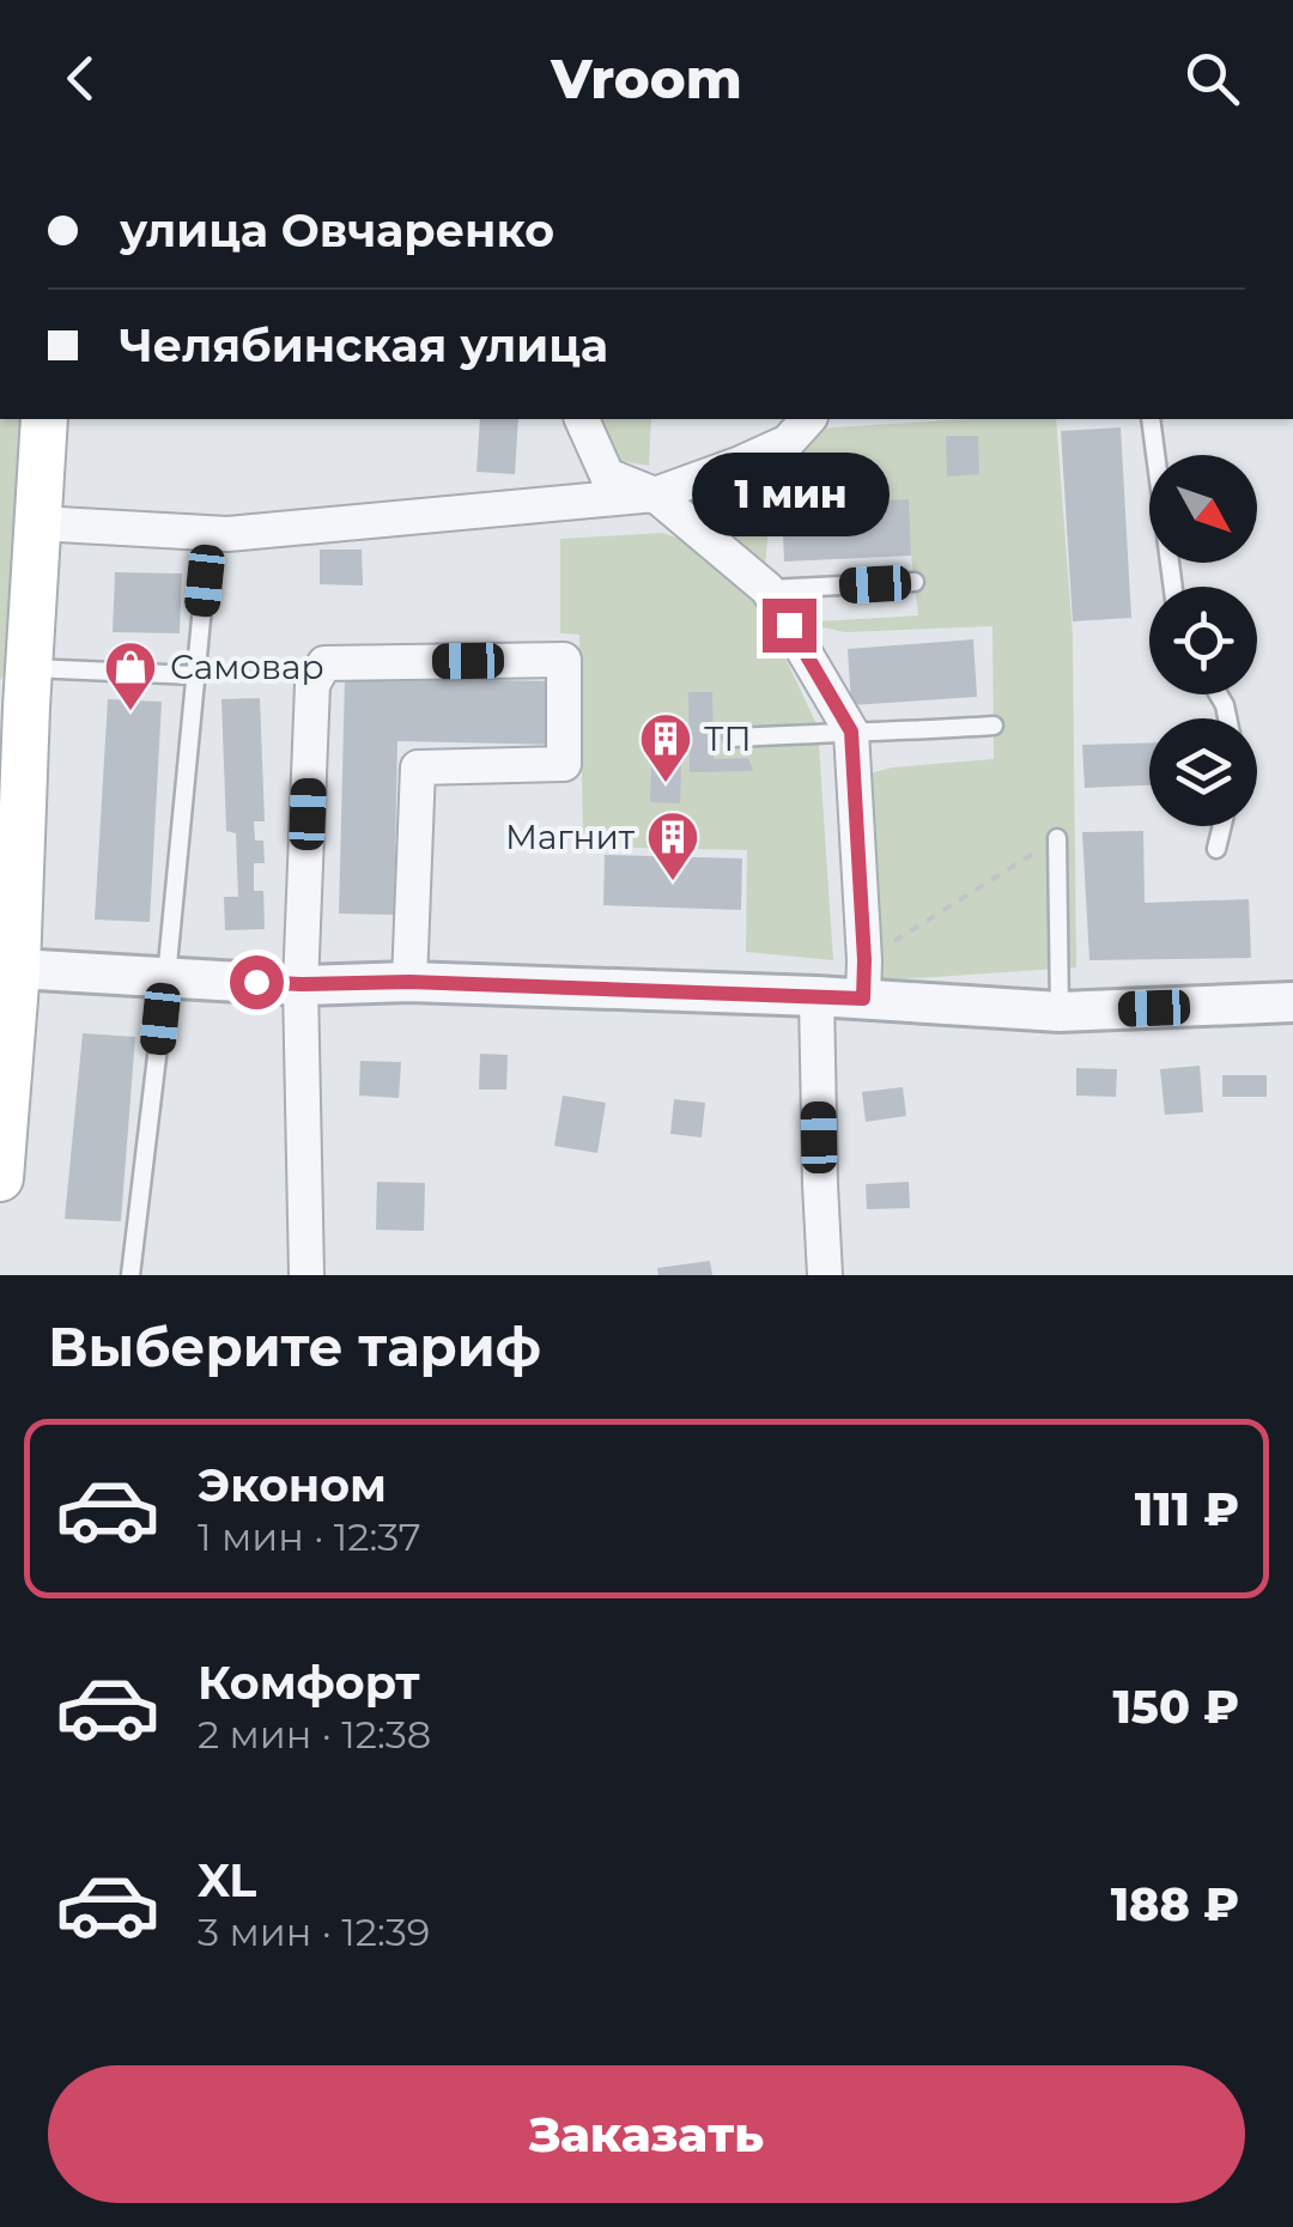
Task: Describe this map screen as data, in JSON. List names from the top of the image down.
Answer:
{
  "places": {
    "shop": ["Самовар"],
    "building": ["ТП", "Магнит"]
  },
  "north": "bottom right",
  "page": {
    "header": "Vroom",
    "banner": ["улица Овчаренко", "Челябинская улица"],
    "bubble": "1 мин",
    "heading": "Выберите тариф",
    "list": [
      {
        "name": "Эконом",
        "note": "1 мин · 12:37",
        "value": "111 ₽"
      },
      {
        "name": "Комфорт",
        "note": "2 мин · 12:38",
        "value": "150 ₽"
      },
      {
        "name": "XL",
        "note": "3 мин · 12:39",
        "value": "188 ₽"
      }
    ],
    "buttons": "Заказать"
  }
}
